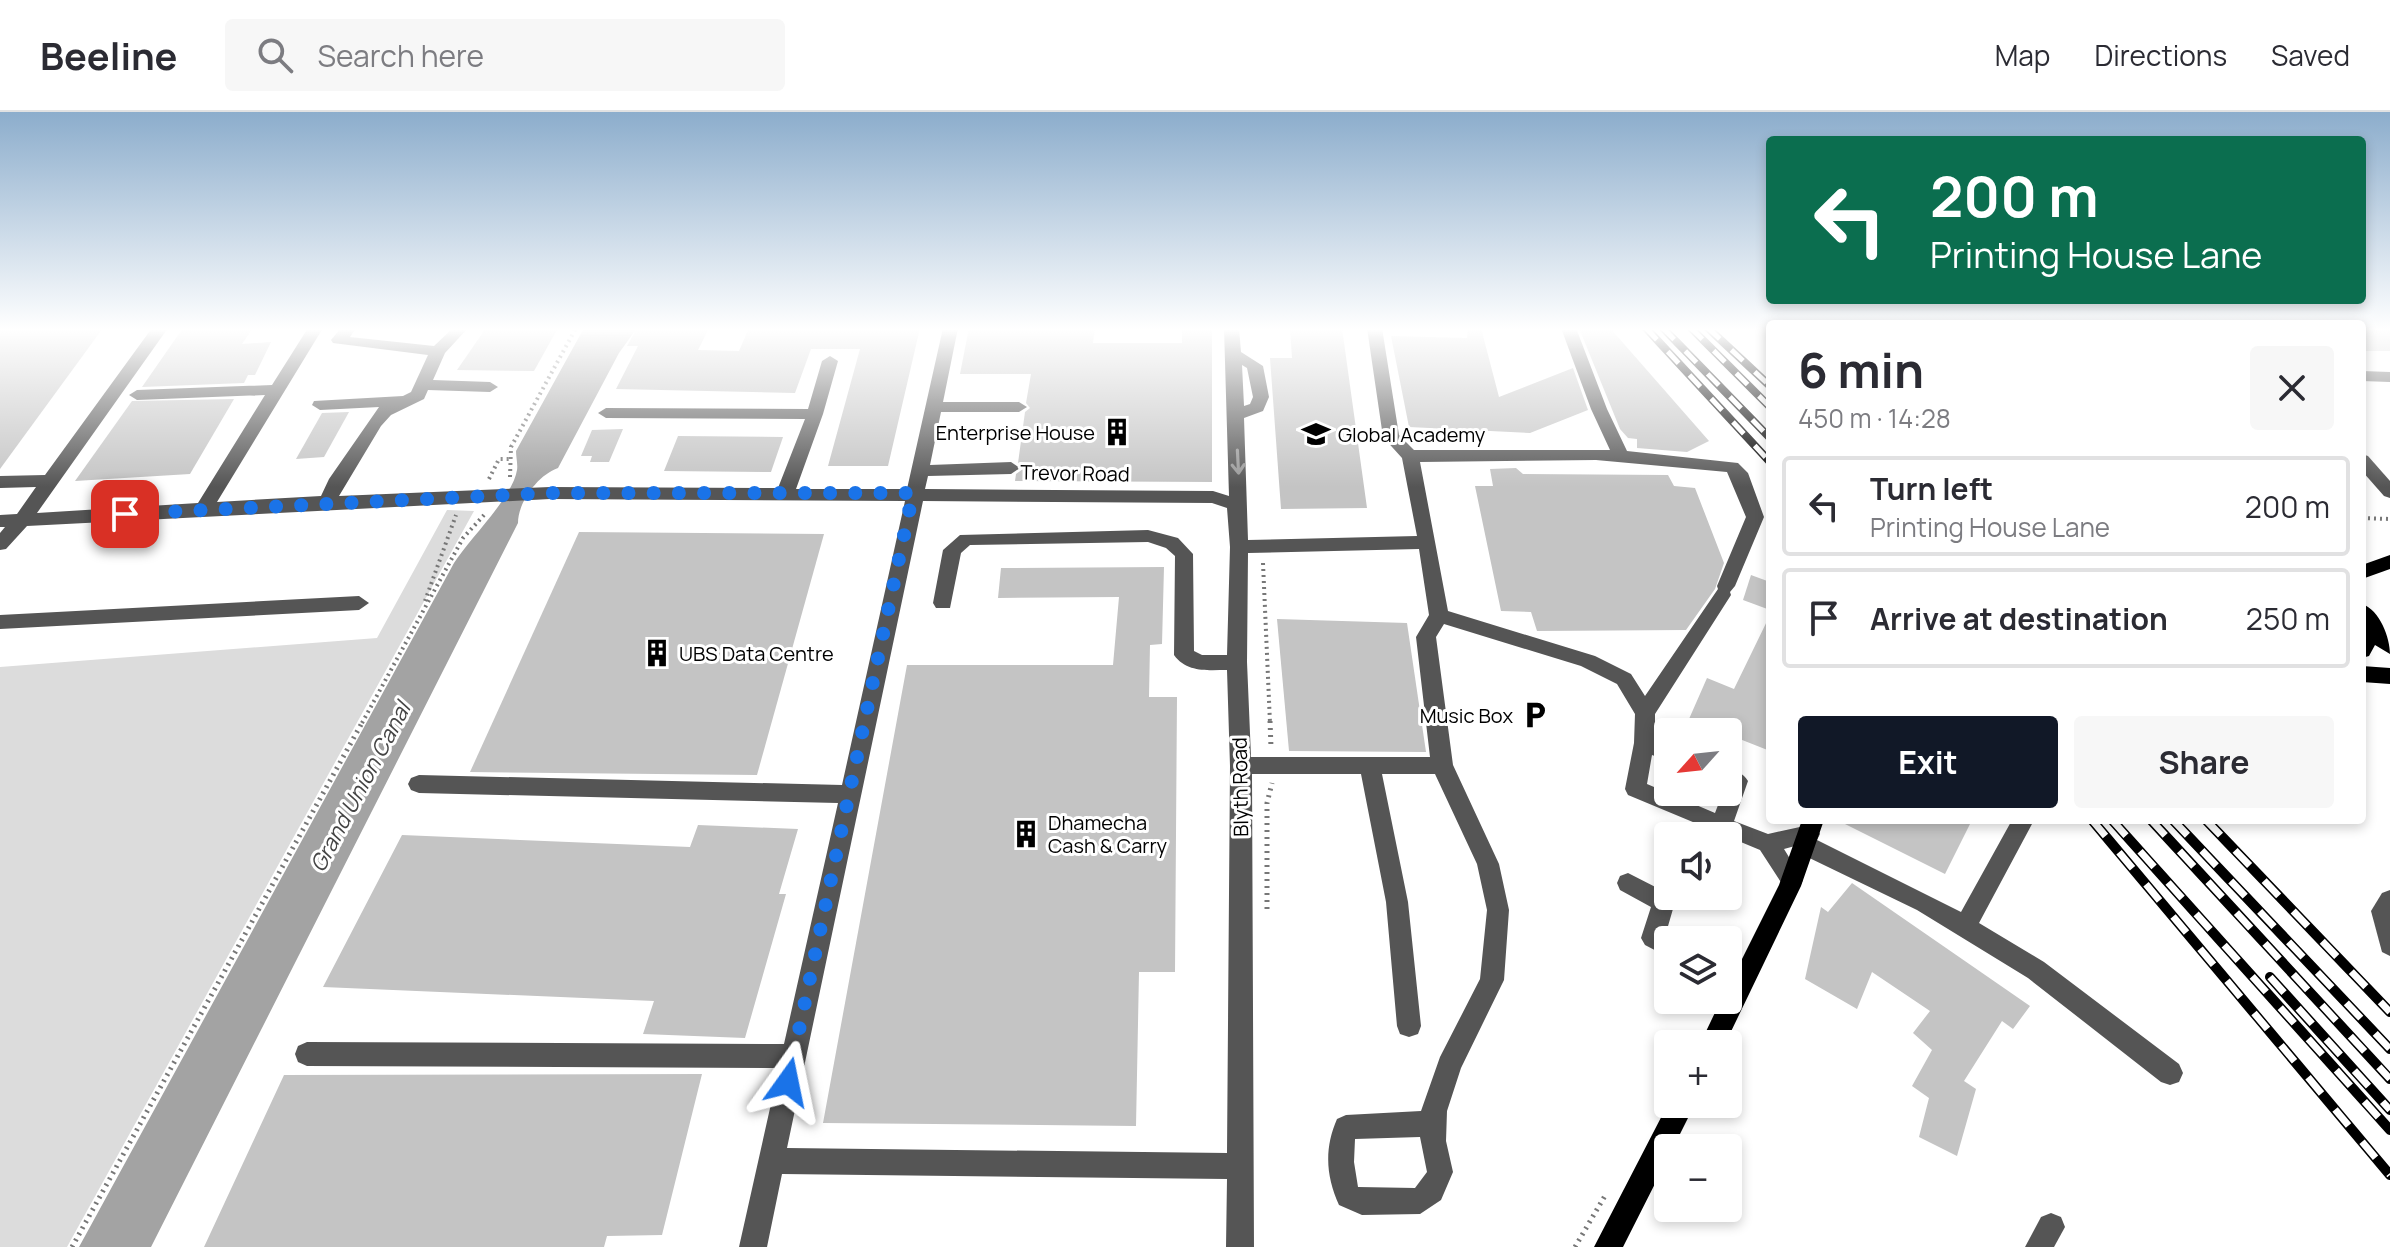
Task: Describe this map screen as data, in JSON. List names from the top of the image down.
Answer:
{
  "streets": {
    "street": ["Trevor Road", "Blyth Road"]
  },
  "crossings": [
    ["Trevor Road", "Blyth Road"]
  ],
  "water": ["Grand Union Canal"],
  "places": {
    "building": ["Enterprise House", "UBS Data Centre", "Dhamecha Cash & Carry"],
    "school or university": ["Global Academy"],
    "parking": ["Music Box"]
  },
  "north": "bottom left",
  "page": {
    "header": "Beeline",
    "search": "Search here",
    "nav": ["Map", "Directions", "Saved"],
    "turn": ["200 m", "Printing House Lane"],
    "heading": ["6 min", "450 m · 14:28"],
    "list": [
      {
        "name": "Turn left",
        "note": "Printing House Lane",
        "value": "200 m"
      },
      {
        "name": "Arrive at destination",
        "value": "250 m"
      }
    ],
    "buttons": ["Exit", "Share"],
    "map_buttons": ["+", "−"]
  }
}
